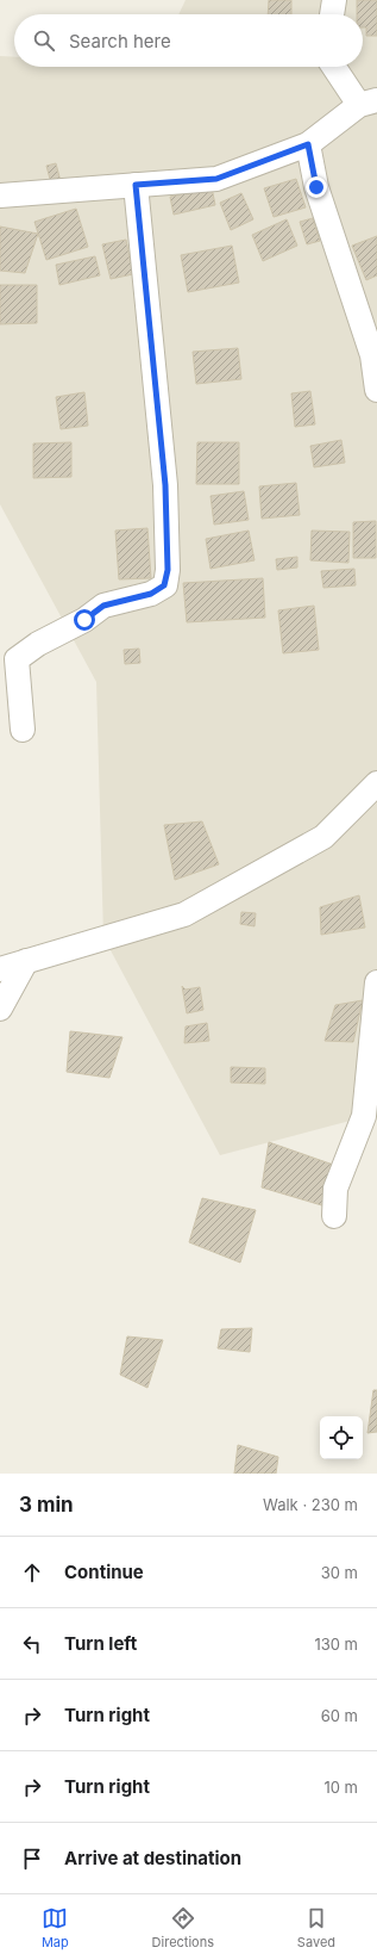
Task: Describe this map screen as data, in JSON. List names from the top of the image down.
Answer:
{
  "page": {
    "search": "Search here",
    "heading": ["3 min", "Walk · 230 m"],
    "list": [
      ["Continue", "30 m"],
      ["Turn left", "130 m"],
      ["Turn right", "60 m"],
      ["Turn right", "10 m"],
      "Arrive at destination"
    ],
    "nav": ["Map", "Directions", "Saved"]
  }
}
